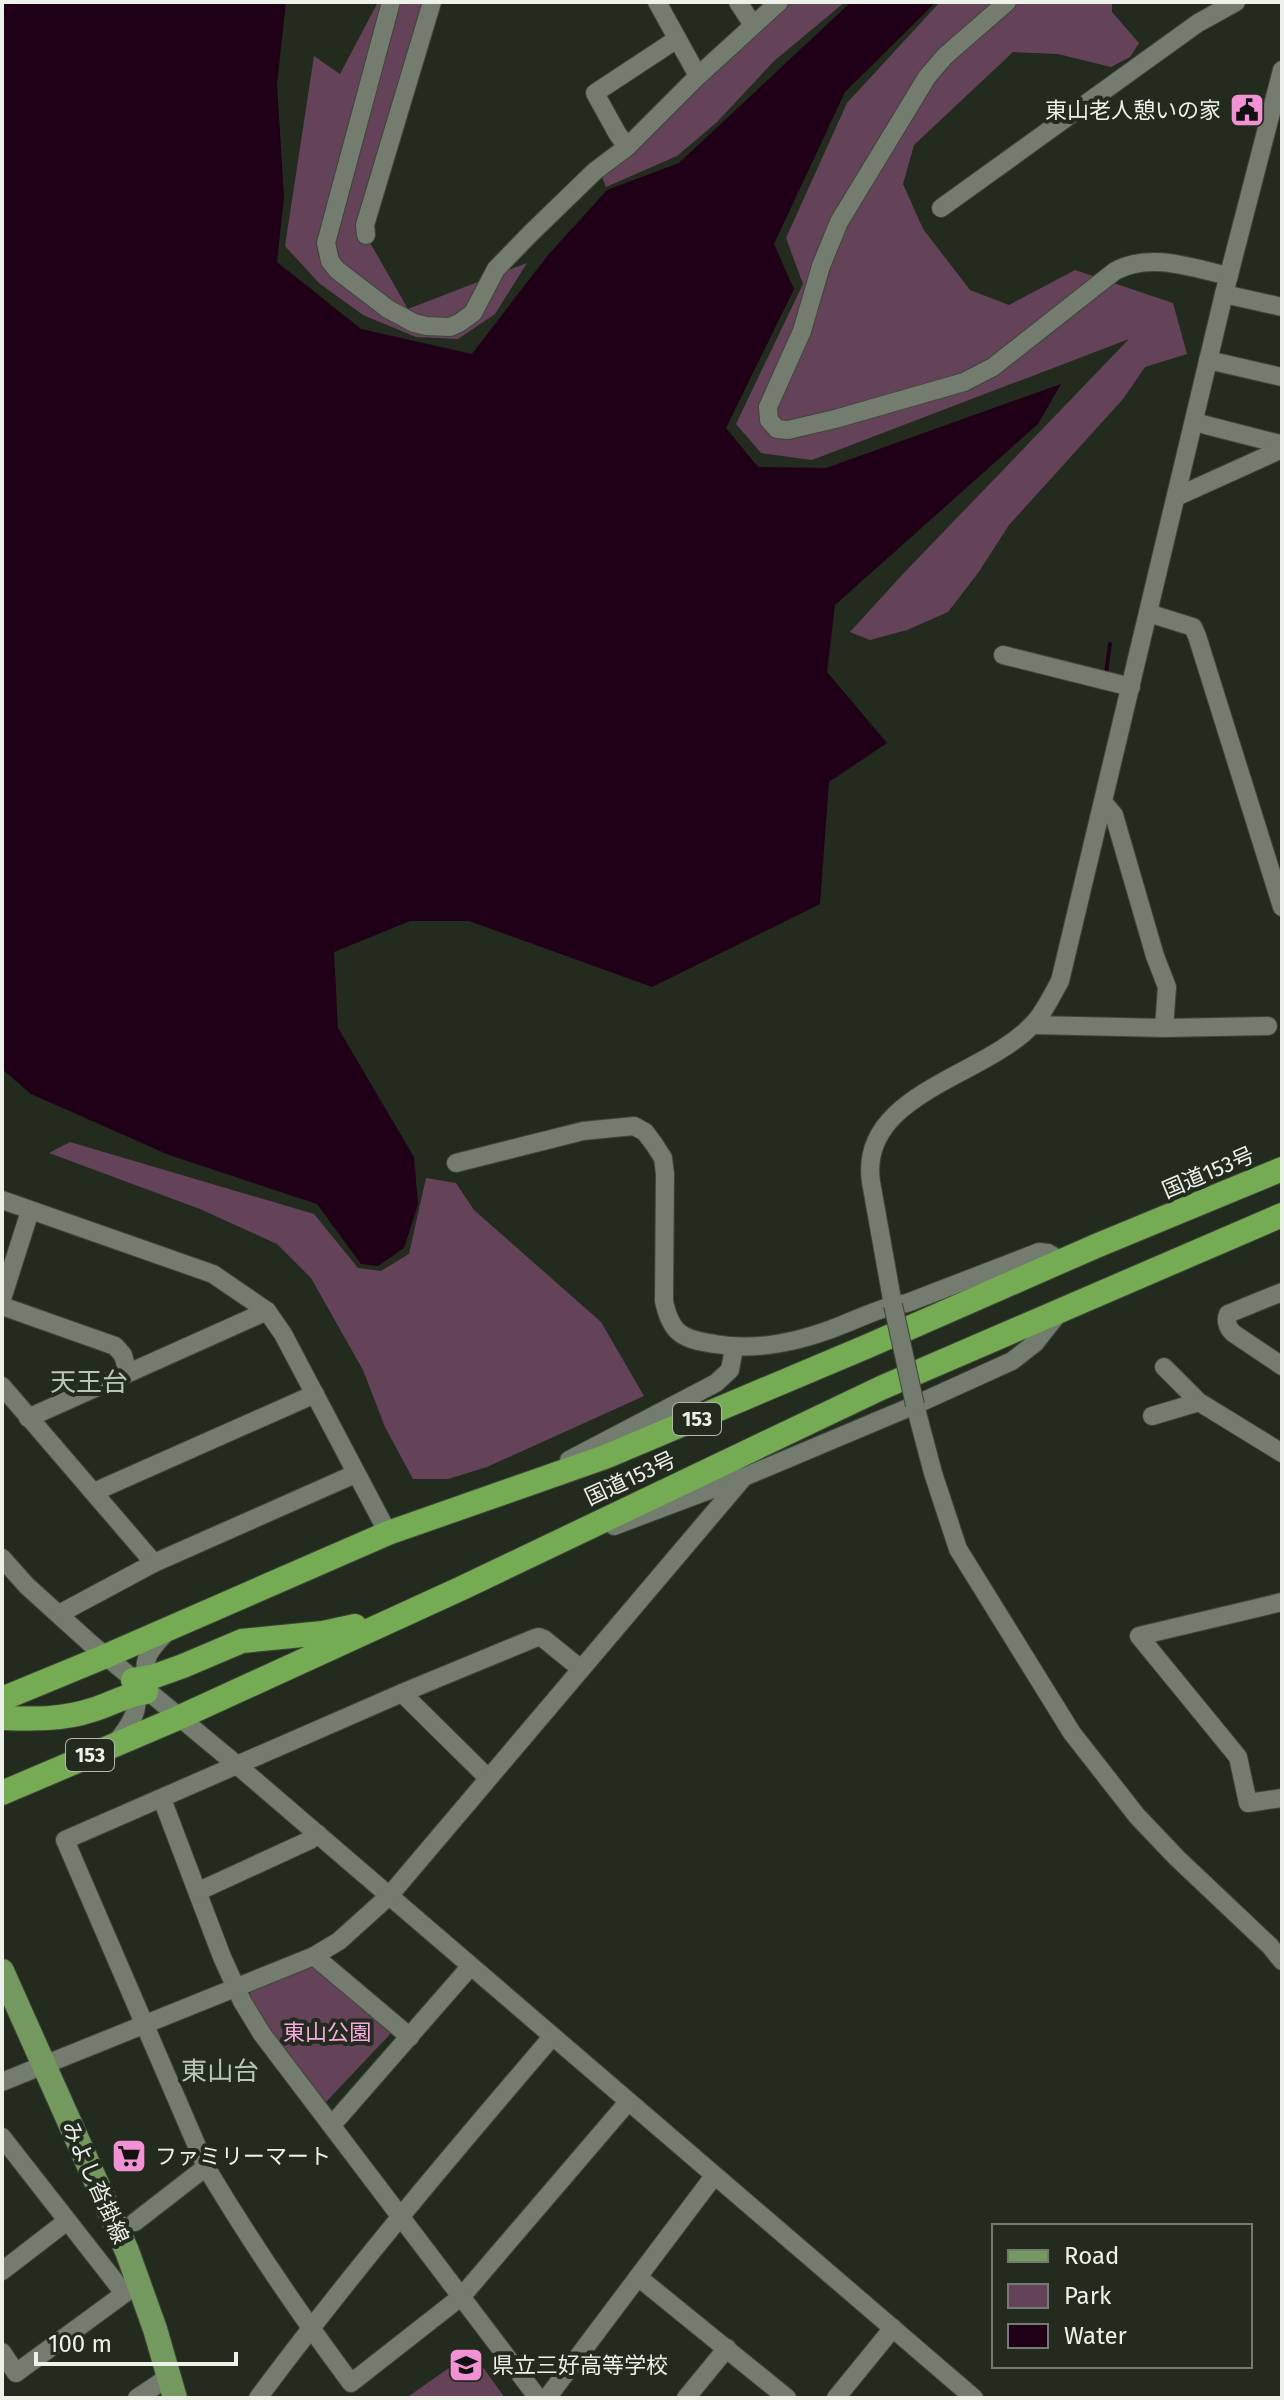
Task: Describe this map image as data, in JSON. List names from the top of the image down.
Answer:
{
  "streets": {
    "highway": ["国道153号", "153"],
    "main road": ["みよし沓掛線"]
  },
  "crossings": [
    ["国道153号", "153"]
  ],
  "districts": ["天王台", "東山台"],
  "parks": ["東山公園"],
  "places": {
    "public building": ["東山老人憩いの家"],
    "supermarket": ["ファミリーマート"],
    "school or university": ["県立三好高等学校"]
  },
  "legend": ["Road", "Park", "Water"],
  "scale_bar": "100 m"
}
